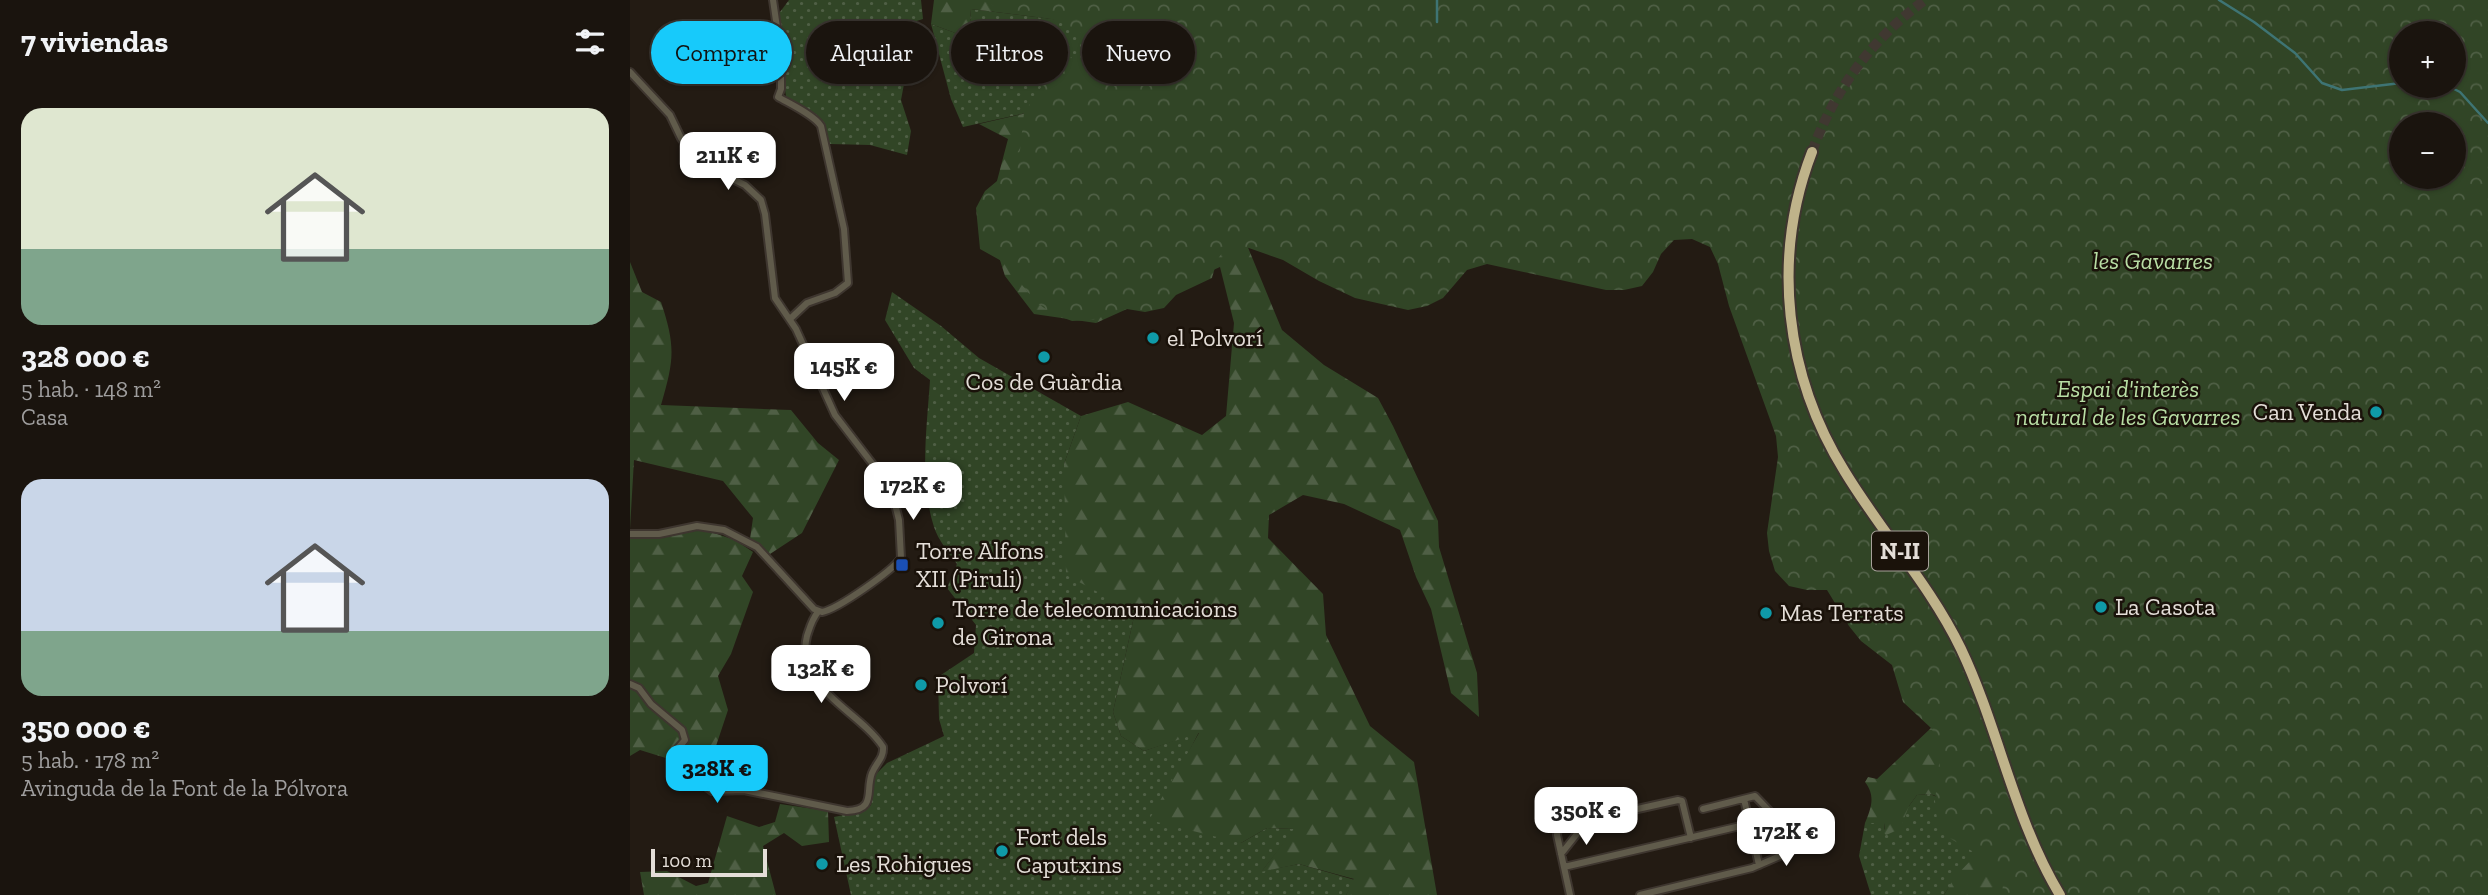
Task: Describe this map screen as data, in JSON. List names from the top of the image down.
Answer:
{
  "streets": {
    "highway": ["N-II"]
  },
  "parks": ["les Gavarres", "Espai d'interès natural de les Gavarres"],
  "places": {
    "other": [
      "el Polvorí",
      "Cos de Guàrdia",
      "Can Venda",
      "La Casota",
      "Mas Terrats",
      "Torre de telecomunicacions de Girona",
      "Polvorí",
      "Fort dels Caputxins",
      "Les Rohigues"
    ],
    "transit": ["Torre Alfons XII (Piruli)"]
  },
  "scale_bar": "100 m",
  "page": {
    "heading": "7 viviendas",
    "map_buttons": ["+", "−"],
    "chip": [
      "Comprar",
      "Alquilar",
      "Filtros",
      "Nuevo"
    ],
    "list": [
      {
        "name": "328 000 €",
        "note": "5 hab. · 148 m² · Casa"
      },
      {
        "name": "350 000 €",
        "note": "5 hab. · 178 m² · Avinguda de la Font de la Pólvora"
      }
    ],
    "price": [
      "211K €",
      "145K €",
      "172K €",
      "132K €",
      "328K €",
      "350K €",
      "172K €"
    ],
    "scale": "100 m"
  }
}
